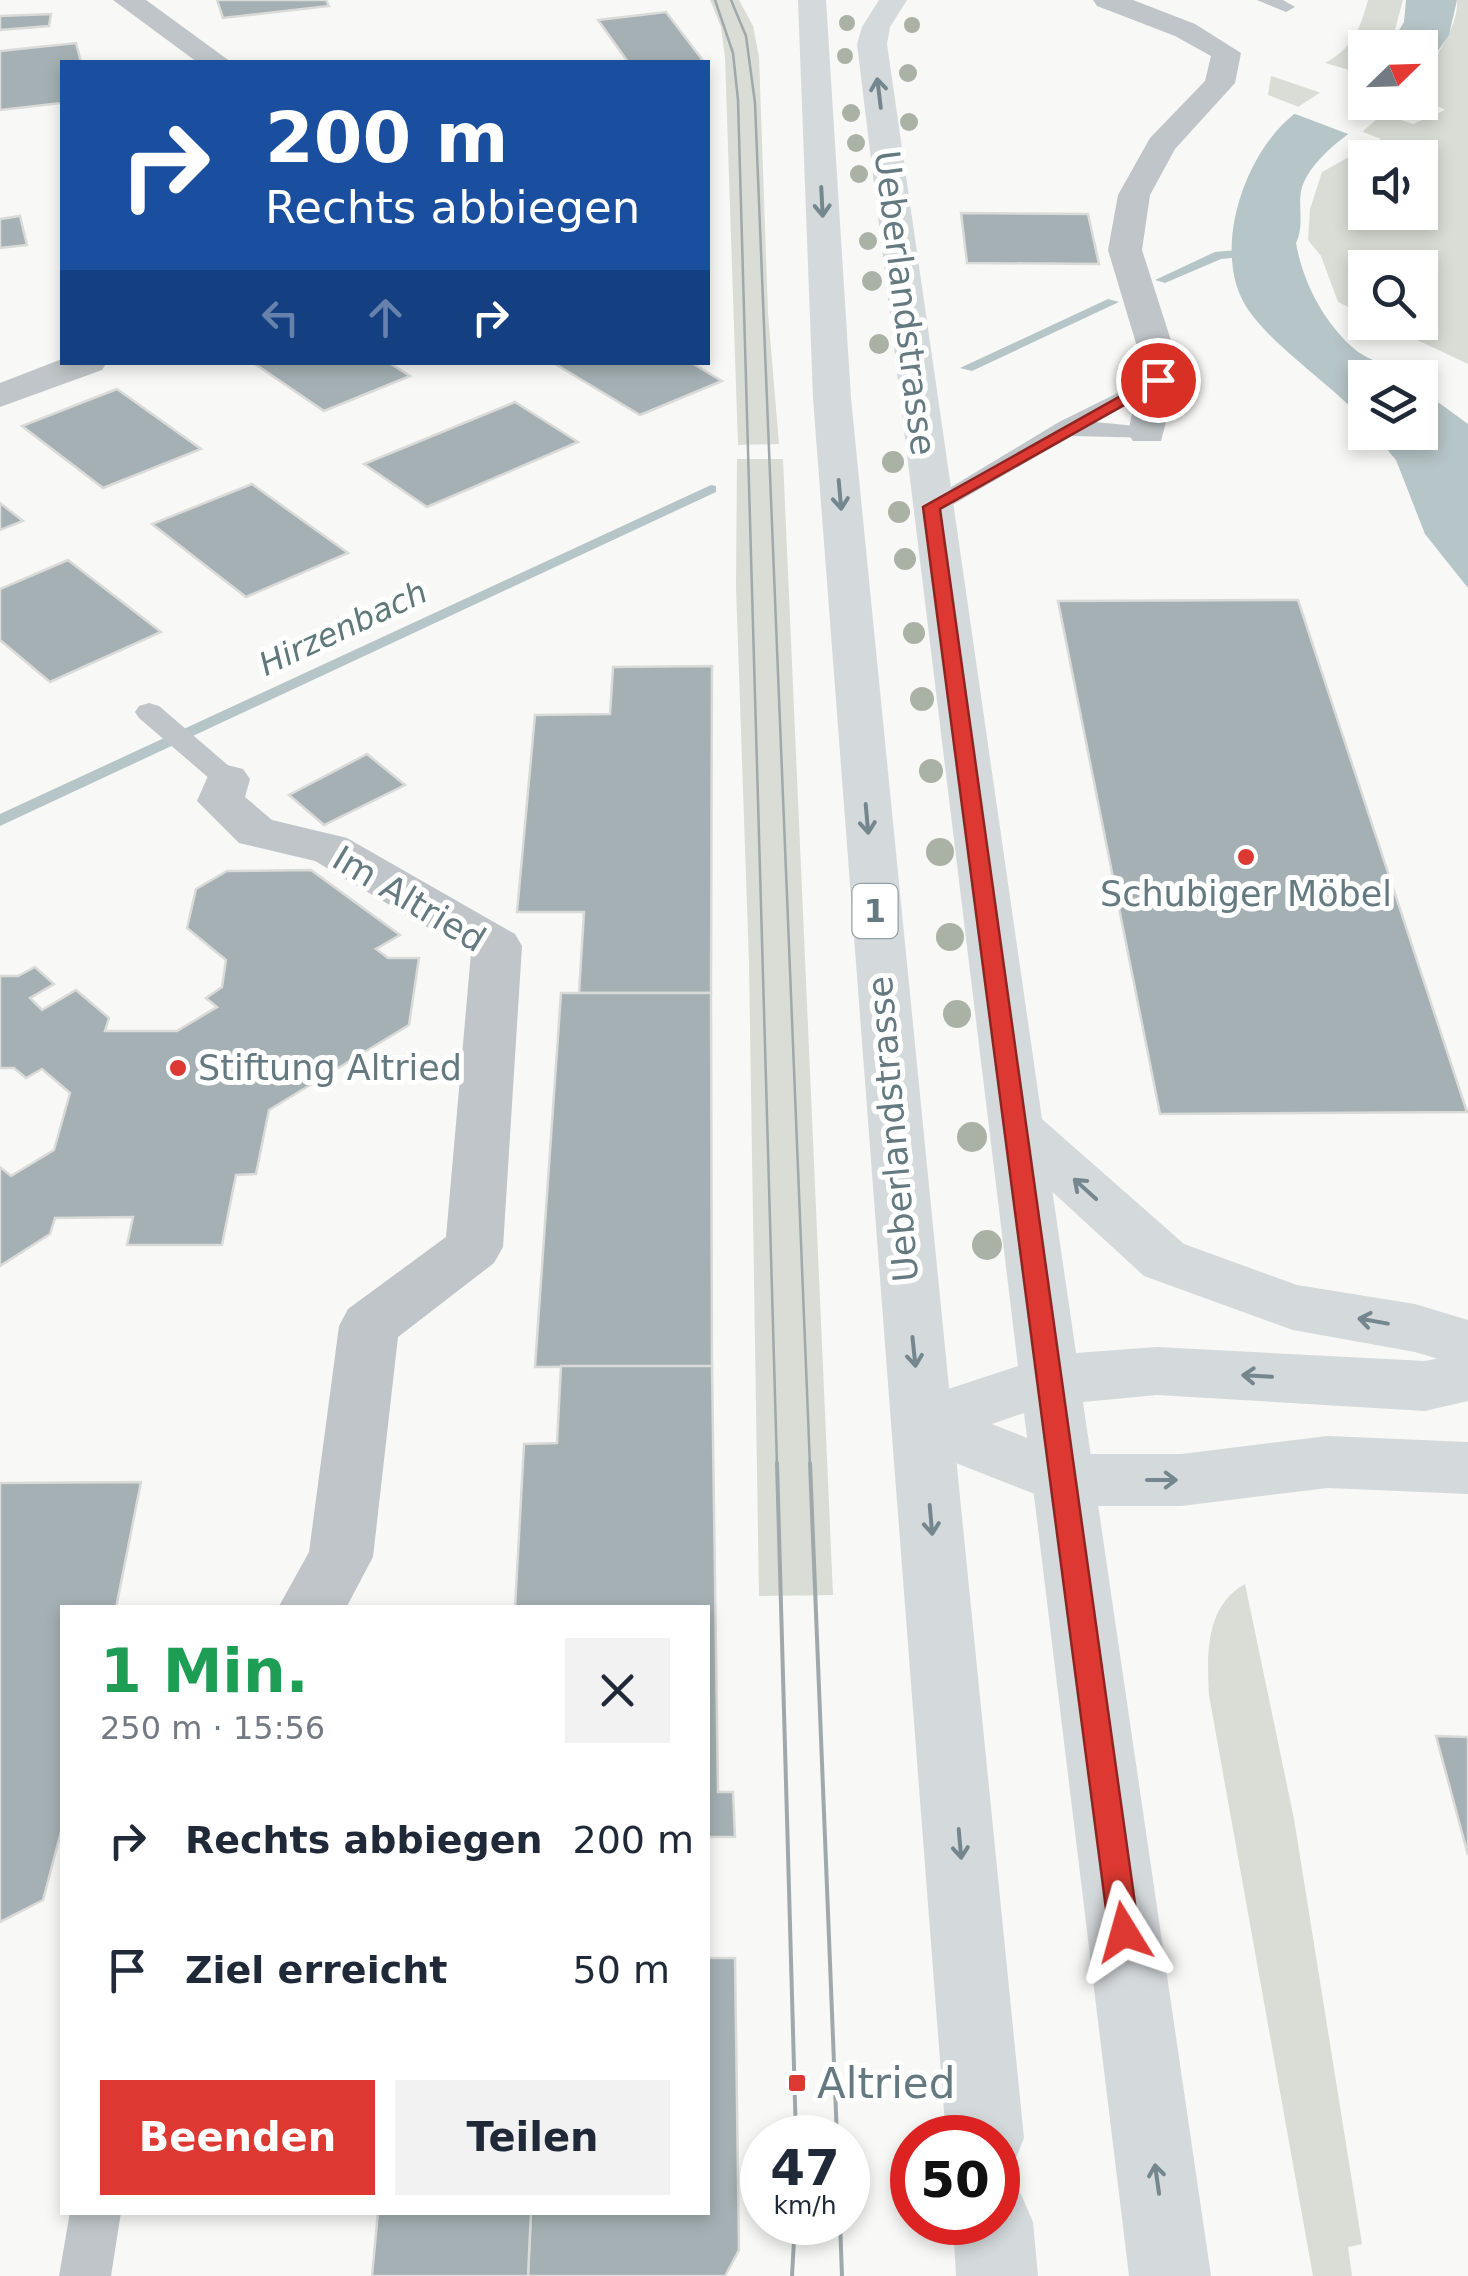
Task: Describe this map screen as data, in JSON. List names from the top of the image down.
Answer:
{
  "streets": {
    "main road": ["Ueberlandstrasse", "1"],
    "street": ["Im Altried"]
  },
  "water": ["Hirzenbach"],
  "places": {
    "other": ["Schubiger Möbel", "Stiftung Altried"],
    "transit": ["Altried"]
  },
  "north": "top right",
  "page": {
    "turn": ["200 m", "Rechts abbiegen"],
    "heading": ["1 Min.", "250 m · 15:56"],
    "list": [
      {
        "name": "Rechts abbiegen",
        "value": "200 m"
      },
      {
        "name": "Ziel erreicht",
        "value": "50 m"
      }
    ],
    "buttons": ["Beenden", "Teilen"],
    "speed": "47 km/h",
    "limit": "50"
  }
}
